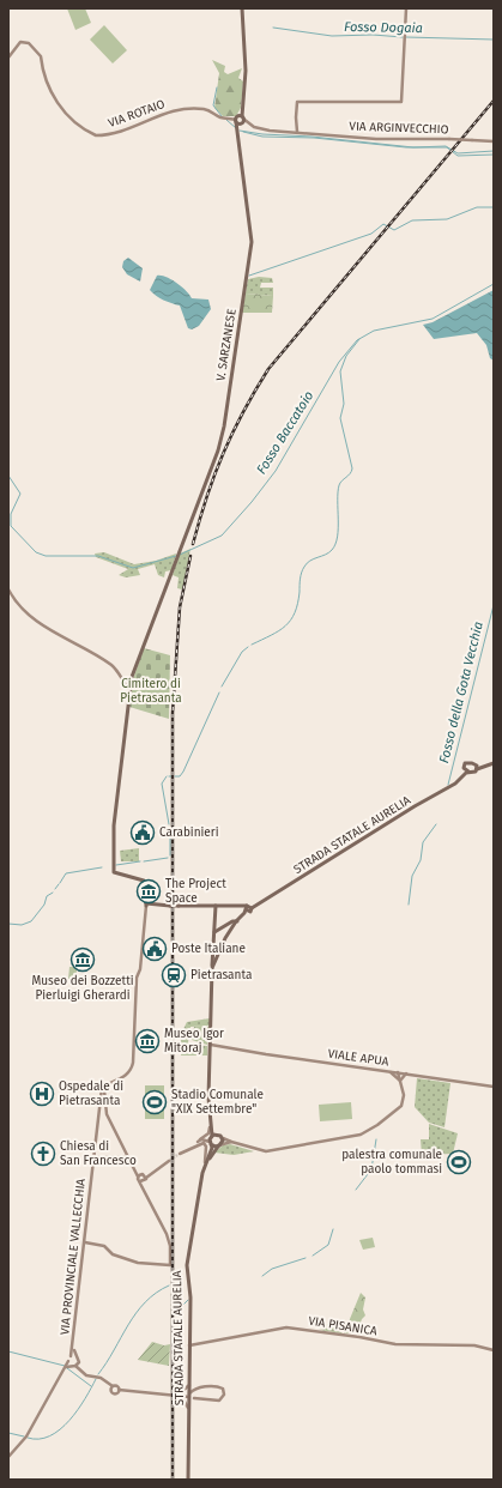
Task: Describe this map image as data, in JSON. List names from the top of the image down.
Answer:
{
  "streets": {
    "main road": ["V. SARZANESE", "STRADA STATALE AURELIA"],
    "street": [
      "VIA ROTAIO",
      "VIA ARGINVECCHIO",
      "VIALE APUA",
      "VIA PROVINCIALE VALLECCHIA",
      "VIA PISANICA"
    ]
  },
  "crossings": [
    ["VIA ROTAIO", "VIA ARGINVECCHIO"],
    ["VIA ROTAIO", "V. SARZANESE"],
    ["V. SARZANESE", "VIA PROVINCIALE VALLECCHIA"],
    ["STRADA STATALE AURELIA", "VIALE APUA"],
    ["STRADA STATALE AURELIA", "VIA PISANICA"]
  ],
  "water": ["Fosso Dogaia", "Fosso Baccatoio", "Fosso della Gota Vecchia"],
  "parks": ["Cimitero di Pietrasanta"],
  "places": {
    "public building": ["Carabinieri", "Poste Italiane"],
    "museum": ["The Project Space", "Museo dei Bozzetti Pierluigi Gherardi", "Museo Igor Mitoraj"],
    "station": ["Pietrasanta"],
    "hospital": ["Ospedale di Pietrasanta"],
    "sports": ["Stadio Comunale \"XIX Settembre\"", "palestra comunale paolo tommasi"],
    "church": ["Chiesa di San Francesco"]
  }
}
